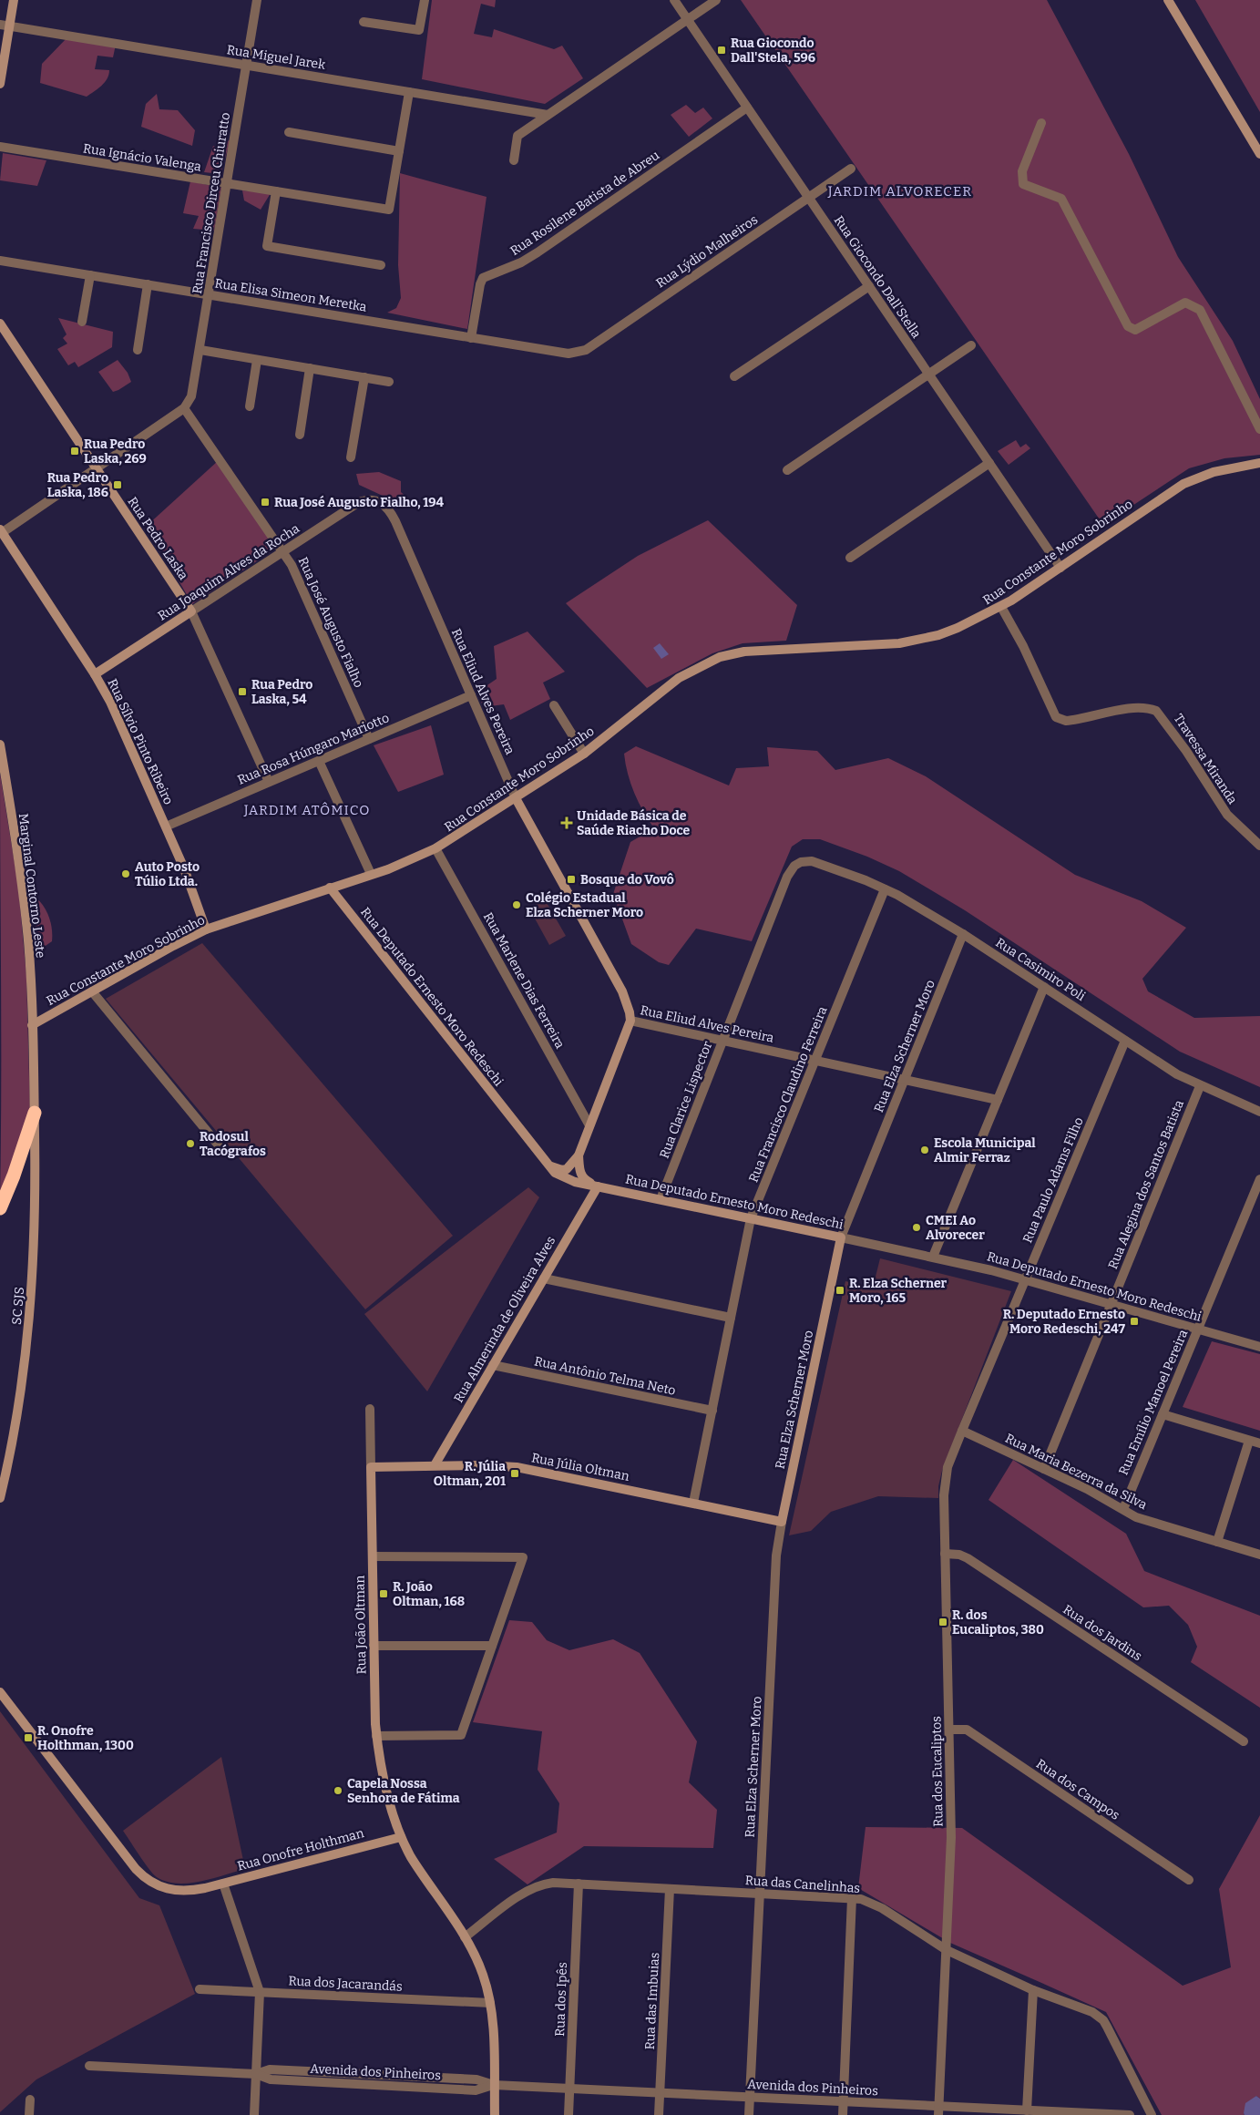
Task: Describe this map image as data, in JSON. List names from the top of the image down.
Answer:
{
  "streets": {
    "street": [
      "Rua Miguel Jarek",
      "Rua Ignácio Valenga",
      "Rua Francisco Dirceu Chiuratto",
      "Rua Rosilene Batista de Abreu",
      "Rua Lýdio Malheiros",
      "Rua Giocondo Dall'Stella",
      "Rua Elisa Simeon Meretka",
      "Rua Pedro Laska",
      "Rua Constante Moro Sobrinho",
      "Rua Joaquim Alves da Rocha",
      "Rua José Augusto Fialho",
      "Rua Eliud Alves Pereira",
      "Rua Sílvio Pinto Ribeiro",
      "Rua Rosa Húngaro Mariotto",
      "Travessa Miranda",
      "Marginal Contorno Leste",
      "Rua Casimiro Poli",
      "Rua Marlene Dias Ferreira",
      "Rua Deputado Ernesto Moro Redeschi",
      "Rua Elza Scherner Moro",
      "Rua Francisco Claudino Ferreira",
      "Rua Clarice Lispector",
      "Rua Paulo Adams Filho",
      "Rua Alegina dos Santos Batista",
      "SC SJS",
      "Rua Almerinda de Oliveira Alves",
      "Rua Antônio Telma Neto",
      "Rua Emílio Manoel Pereira",
      "Rua Júlia Oltman",
      "Rua Maria Bezerra da Silva",
      "Rua João Oltman",
      "Rua dos Jardins",
      "Rua dos Eucaliptos",
      "Rua dos Campos",
      "Rua Onofre Holthman",
      "Rua das Canelinhas",
      "Rua dos Jacarandás",
      "Rua dos Ipês",
      "Rua das Imbuias",
      "Avenida dos Pinheiros"
    ]
  },
  "crossings": [
    ["Rua Miguel Jarek", "Rua Francisco Dirceu Chiuratto"],
    ["Rua Ignácio Valenga", "Rua Francisco Dirceu Chiuratto"],
    ["Rua Francisco Dirceu Chiuratto", "Rua Elisa Simeon Meretka"],
    ["Rua Francisco Dirceu Chiuratto", "Rua José Augusto Fialho"],
    ["Rua Rosilene Batista de Abreu", "Rua Giocondo Dall'Stella"],
    ["Rua Rosilene Batista de Abreu", "Rua Elisa Simeon Meretka"],
    ["Rua Lýdio Malheiros", "Rua Giocondo Dall'Stella"],
    ["Rua Lýdio Malheiros", "Rua Elisa Simeon Meretka"],
    ["Rua Giocondo Dall'Stella", "Rua Constante Moro Sobrinho"],
    ["Rua Pedro Laska", "Rua Joaquim Alves da Rocha"],
    ["Rua Pedro Laska", "Rua Rosa Húngaro Mariotto"],
    ["Rua Constante Moro Sobrinho", "Rua Eliud Alves Pereira"],
    ["Rua Constante Moro Sobrinho", "Rua Sílvio Pinto Ribeiro"],
    ["Rua Constante Moro Sobrinho", "Travessa Miranda"],
    ["Rua Constante Moro Sobrinho", "Marginal Contorno Leste"],
    ["Rua Constante Moro Sobrinho", "Rua Marlene Dias Ferreira"],
    ["Rua Constante Moro Sobrinho", "Rua Deputado Ernesto Moro Redeschi"],
    ["Rua Joaquim Alves da Rocha", "Rua José Augusto Fialho"],
    ["Rua Joaquim Alves da Rocha", "Rua Eliud Alves Pereira"],
    ["Rua Joaquim Alves da Rocha", "Rua Sílvio Pinto Ribeiro"],
    ["Rua José Augusto Fialho", "Rua Rosa Húngaro Mariotto"],
    ["Rua Eliud Alves Pereira", "Rua Rosa Húngaro Mariotto"],
    ["Rua Eliud Alves Pereira", "Rua Elza Scherner Moro"],
    ["Rua Eliud Alves Pereira", "Rua Francisco Claudino Ferreira"],
    ["Rua Eliud Alves Pereira", "Rua Clarice Lispector"],
    ["Rua Sílvio Pinto Ribeiro", "Rua Rosa Húngaro Mariotto"],
    ["Marginal Contorno Leste", "SC SJS"],
    ["Rua Casimiro Poli", "Rua Elza Scherner Moro"],
    ["Rua Casimiro Poli", "Rua Francisco Claudino Ferreira"],
    ["Rua Casimiro Poli", "Rua Clarice Lispector"],
    ["Rua Casimiro Poli", "Rua Paulo Adams Filho"],
    ["Rua Casimiro Poli", "Rua Alegina dos Santos Batista"],
    ["Rua Deputado Ernesto Moro Redeschi", "Rua Elza Scherner Moro"],
    ["Rua Deputado Ernesto Moro Redeschi", "Rua Francisco Claudino Ferreira"],
    ["Rua Deputado Ernesto Moro Redeschi", "Rua Clarice Lispector"],
    ["Rua Deputado Ernesto Moro Redeschi", "Rua Paulo Adams Filho"],
    ["Rua Deputado Ernesto Moro Redeschi", "Rua Alegina dos Santos Batista"],
    ["Rua Deputado Ernesto Moro Redeschi", "Rua Almerinda de Oliveira Alves"],
    ["Rua Deputado Ernesto Moro Redeschi", "Rua Emílio Manoel Pereira"],
    ["Rua Elza Scherner Moro", "Rua Júlia Oltman"],
    ["Rua Elza Scherner Moro", "Rua das Canelinhas"],
    ["Rua Elza Scherner Moro", "Avenida dos Pinheiros"],
    ["Rua Francisco Claudino Ferreira", "Rua Antônio Telma Neto"],
    ["Rua Francisco Claudino Ferreira", "Rua Júlia Oltman"],
    ["Rua Paulo Adams Filho", "Rua Maria Bezerra da Silva"],
    ["Rua Paulo Adams Filho", "Rua dos Eucaliptos"],
    ["Rua Alegina dos Santos Batista", "Rua Maria Bezerra da Silva"],
    ["Rua Almerinda de Oliveira Alves", "Rua Antônio Telma Neto"],
    ["Rua Almerinda de Oliveira Alves", "Rua Júlia Oltman"],
    ["Rua Emílio Manoel Pereira", "Rua Maria Bezerra da Silva"],
    ["Rua Júlia Oltman", "Rua João Oltman"],
    ["Rua Maria Bezerra da Silva", "Rua dos Eucaliptos"],
    ["Rua João Oltman", "Rua Onofre Holthman"],
    ["Rua dos Jardins", "Rua dos Eucaliptos"],
    ["Rua dos Eucaliptos", "Rua dos Campos"],
    ["Rua dos Eucaliptos", "Rua das Canelinhas"],
    ["Rua dos Eucaliptos", "Avenida dos Pinheiros"],
    ["Rua das Canelinhas", "Rua dos Ipês"],
    ["Rua das Canelinhas", "Rua das Imbuias"],
    ["Rua dos Ipês", "Avenida dos Pinheiros"],
    ["Rua das Imbuias", "Avenida dos Pinheiros"]
  ],
  "districts": ["JARDIM ALVORECER", "JARDIM ATÔMICO"],
  "places": {
    "transit": [
      "Rua Giocondo Dall'Stela, 596",
      "Rua Pedro Laska, 269",
      "Rua Pedro Laska, 186",
      "Rua José Augusto Fialho, 194",
      "Rua Pedro Laska, 54",
      "Bosque do Vovô",
      "R. Elza Scherner Moro, 165",
      "R. Deputado Ernesto Moro Redeschi, 247",
      "R. Júlia Oltman, 201",
      "R. João Oltman, 168",
      "R. dos Eucaliptos, 380",
      "R. Onofre Holthman, 1300"
    ],
    "health": ["Unidade Básica de Saúde Riacho Doce"],
    "other": [
      "Auto Posto Túlio Ltda.",
      "Colégio Estadual Elza Scherner Moro",
      "Rodosul Tacógrafos",
      "Escola Municipal Almir Ferraz",
      "CMEI Ao Alvorecer",
      "Capela Nossa Senhora de Fátima"
    ]
  }
}
